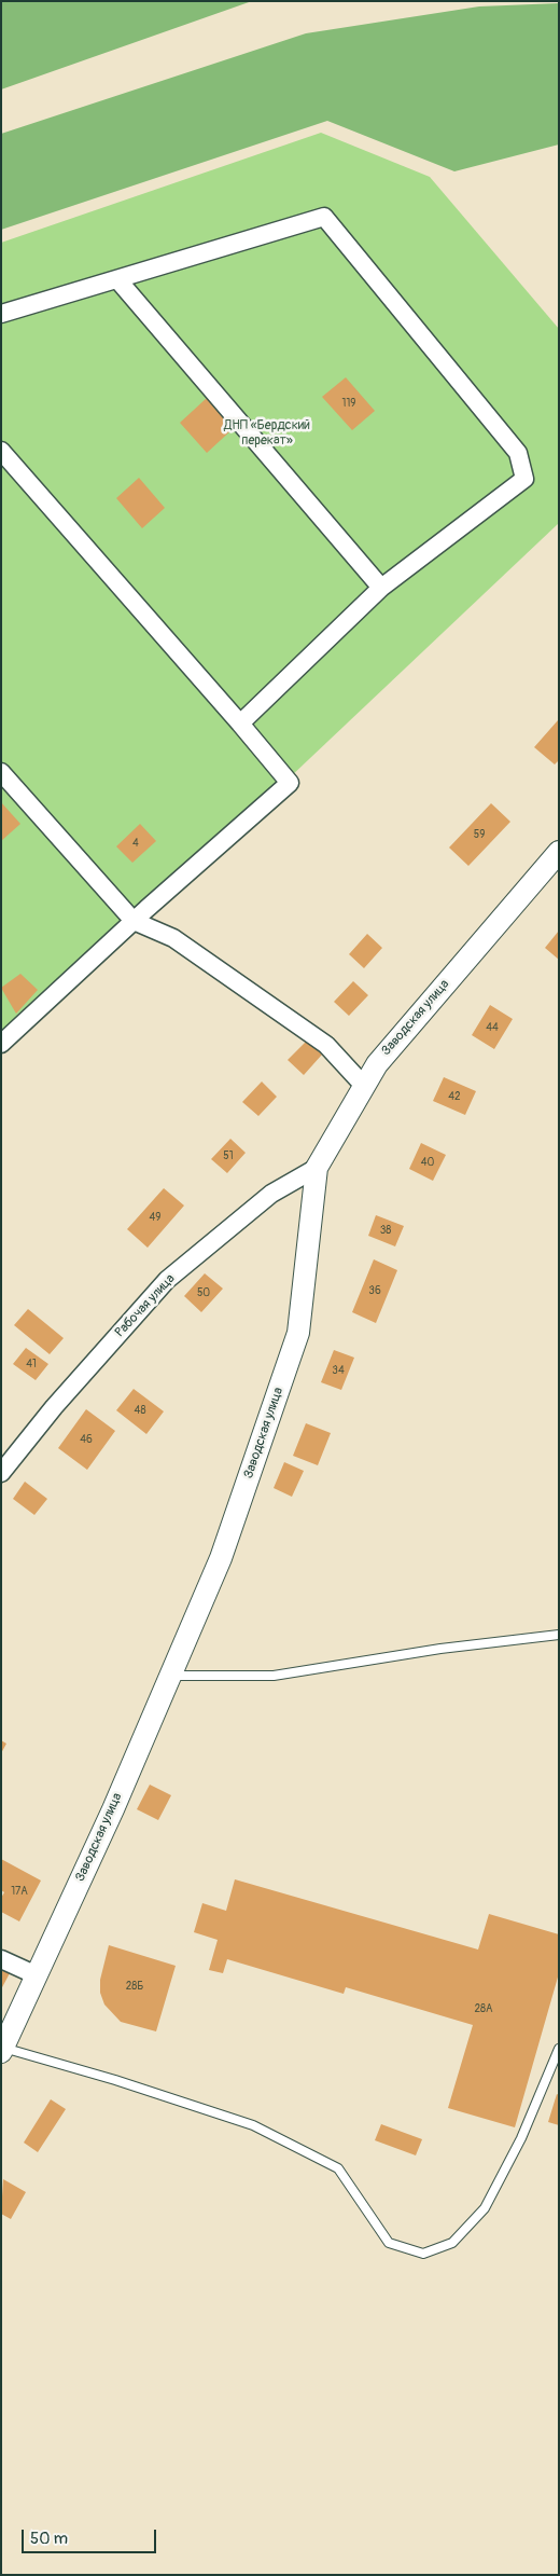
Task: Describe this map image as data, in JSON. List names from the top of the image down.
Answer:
{
  "streets": {
    "street": ["Заводская улица", "Рабочая улица"]
  },
  "crossings": [
    ["Заводская улица", "Рабочая улица"]
  ],
  "parks": ["ДНП «Бердский перекат»"],
  "house_numbers": [
    "119",
    "59",
    "4",
    "44",
    "42",
    "51",
    "40",
    "49",
    "38",
    "36",
    "50",
    "41",
    "34",
    "48",
    "46",
    "17А",
    "28Б",
    "28А"
  ],
  "scale_bar": "50 m"
}
